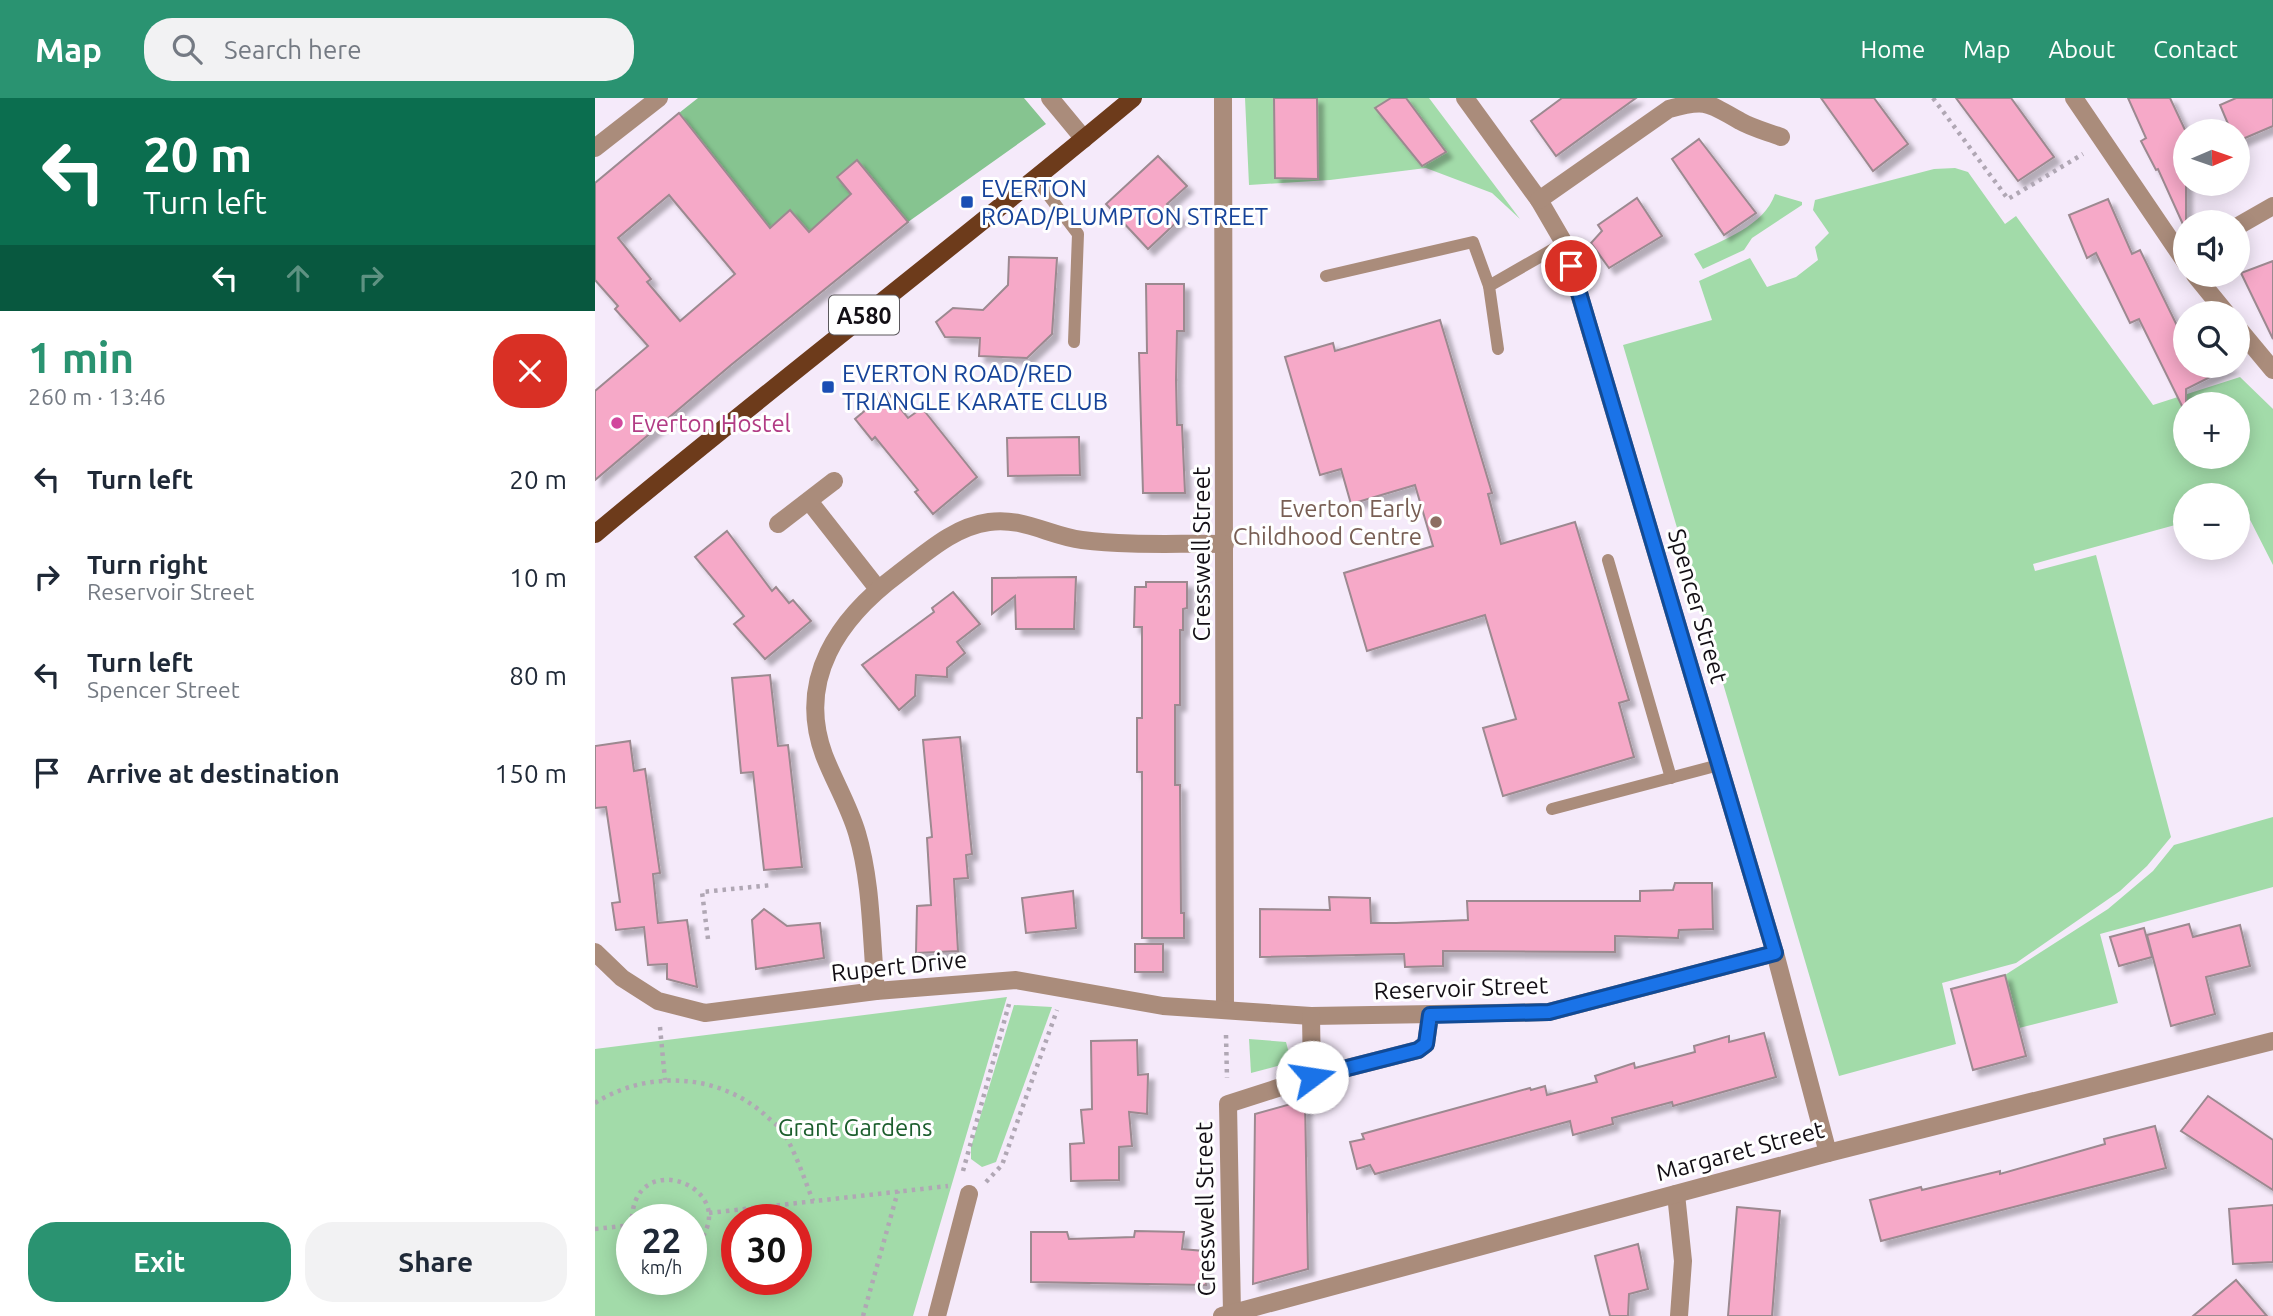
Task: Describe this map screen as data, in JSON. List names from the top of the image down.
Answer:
{
  "streets": {
    "main road": ["A580"],
    "street": [
      "Cresswell Street",
      "Spencer Street",
      "Rupert Drive",
      "Reservoir Street",
      "Margaret Street"
    ]
  },
  "crossings": [
    ["Cresswell Street", "Rupert Drive"],
    ["Cresswell Street", "Reservoir Street"],
    ["Cresswell Street", "Margaret Street"],
    ["Spencer Street", "Reservoir Street"],
    ["Spencer Street", "Margaret Street"],
    ["Rupert Drive", "Reservoir Street"]
  ],
  "parks": ["Grant Gardens"],
  "places": {
    "transit": ["EVERTON ROAD/PLUMPTON STREET", "EVERTON ROAD/RED TRIANGLE KARATE CLUB"],
    "other": ["Everton Hostel", "Everton Early Childhood Centre"]
  },
  "north": "right",
  "page": {
    "header": "Map",
    "search": "Search here",
    "nav": [
      "Home",
      "Map",
      "About",
      "Contact"
    ],
    "turn": ["20 m", "Turn left"],
    "map_buttons": ["+", "−"],
    "heading": ["1 min", "260 m · 13:46"],
    "list": [
      {
        "name": "Turn left",
        "value": "20 m"
      },
      {
        "name": "Turn right",
        "note": "Reservoir Street",
        "value": "10 m"
      },
      {
        "name": "Turn left",
        "note": "Spencer Street",
        "value": "80 m"
      },
      {
        "name": "Arrive at destination",
        "value": "150 m"
      }
    ],
    "speed": "22 km/h",
    "limit": "30",
    "buttons": ["Exit", "Share"]
  }
}
